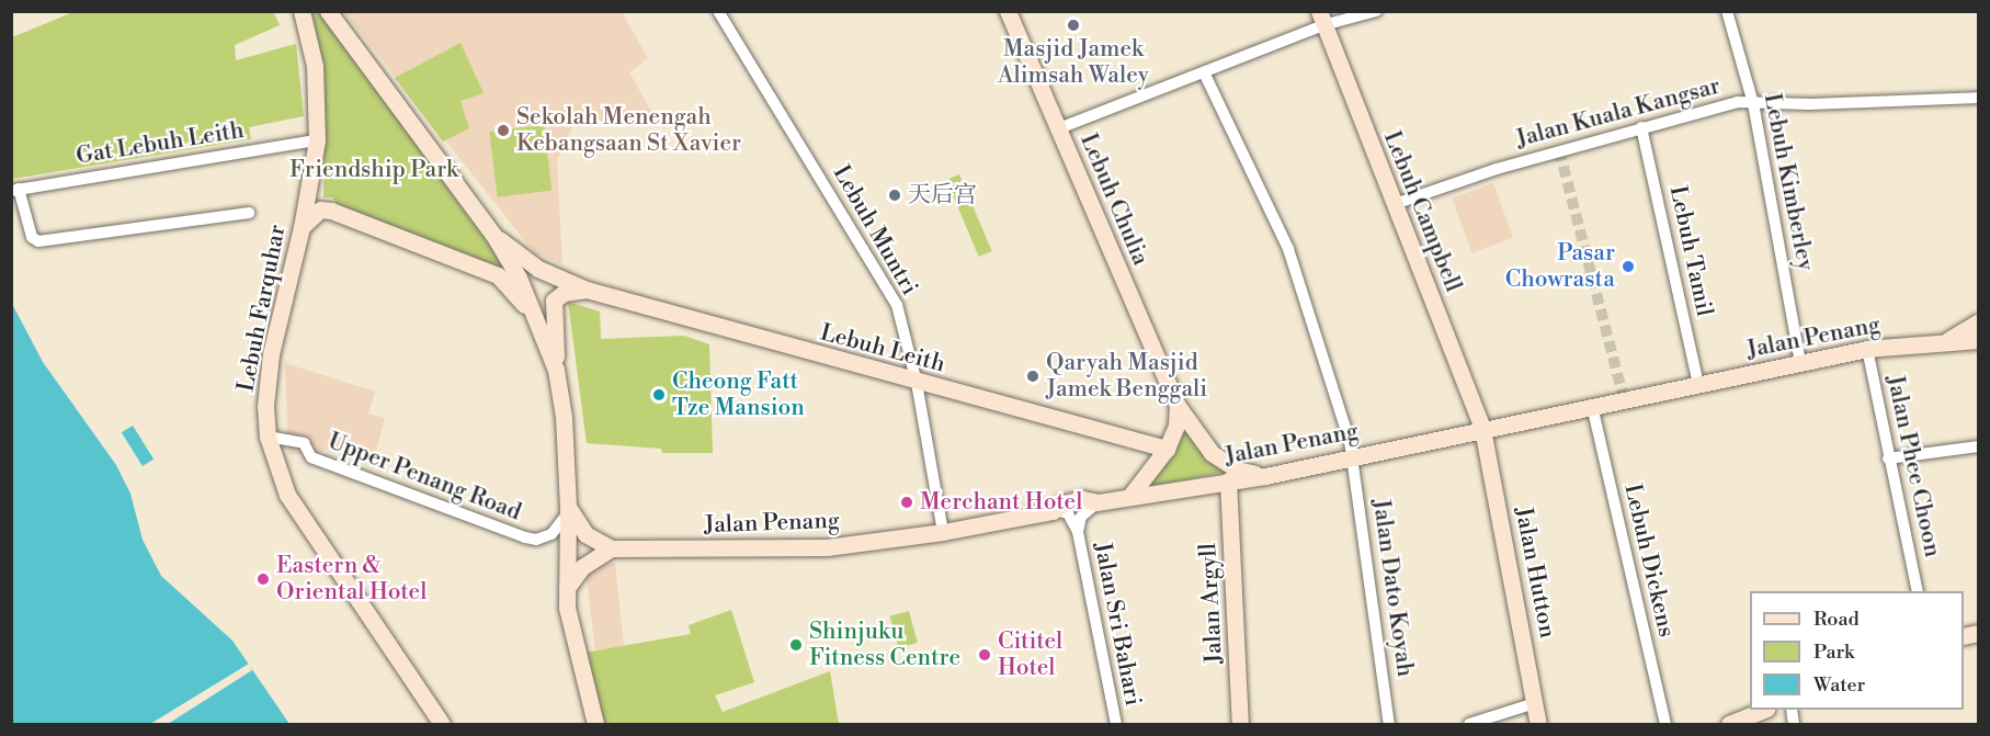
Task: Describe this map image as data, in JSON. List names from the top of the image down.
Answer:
{
  "streets": {
    "main road": [
      "Lebuh Chulia",
      "Lebuh Campbell",
      "Lebuh Farquhar",
      "Jalan Penang",
      "Lebuh Leith",
      "Jalan Hutton",
      "Jalan Argyll"
    ],
    "street": [
      "Jalan Kuala Kangsar",
      "Gat Lebuh Leith",
      "Lebuh Kimberley",
      "Lebuh Muntri",
      "Lebuh Tamil",
      "Jalan Phee Choon",
      "Upper Penang Road",
      "Lebuh Dickens",
      "Jalan Dato Koyah",
      "Jalan Sri Bahari"
    ]
  },
  "crossings": [
    ["Jalan Kuala Kangsar", "Lebuh Kimberley"],
    ["Jalan Kuala Kangsar", "Lebuh Campbell"],
    ["Jalan Kuala Kangsar", "Lebuh Tamil"],
    ["Gat Lebuh Leith", "Lebuh Farquhar"],
    ["Lebuh Kimberley", "Jalan Penang"],
    ["Lebuh Chulia", "Jalan Penang"],
    ["Lebuh Campbell", "Jalan Penang"],
    ["Lebuh Campbell", "Jalan Hutton"],
    ["Lebuh Muntri", "Jalan Penang"],
    ["Lebuh Muntri", "Lebuh Leith"],
    ["Lebuh Tamil", "Jalan Penang"],
    ["Lebuh Farquhar", "Upper Penang Road"],
    ["Jalan Penang", "Jalan Phee Choon"],
    ["Jalan Penang", "Lebuh Dickens"],
    ["Jalan Penang", "Jalan Hutton"],
    ["Jalan Penang", "Jalan Dato Koyah"],
    ["Jalan Penang", "Jalan Argyll"],
    ["Jalan Penang", "Jalan Sri Bahari"]
  ],
  "parks": ["Friendship Park"],
  "places": [
    "Masjid Jamek Alimsah Waley",
    "Sekolah Menengah Kebangsaan St Xavier",
    "天后宫",
    "Pasar Chowrasta",
    "Qaryah Masjid Jamek Benggali",
    "Cheong Fatt Tze Mansion",
    "Merchant Hotel",
    "Eastern & Oriental Hotel",
    "Shinjuku Fitness Centre",
    "Cititel Hotel"
  ],
  "legend": ["Road", "Park", "Water"]
}
